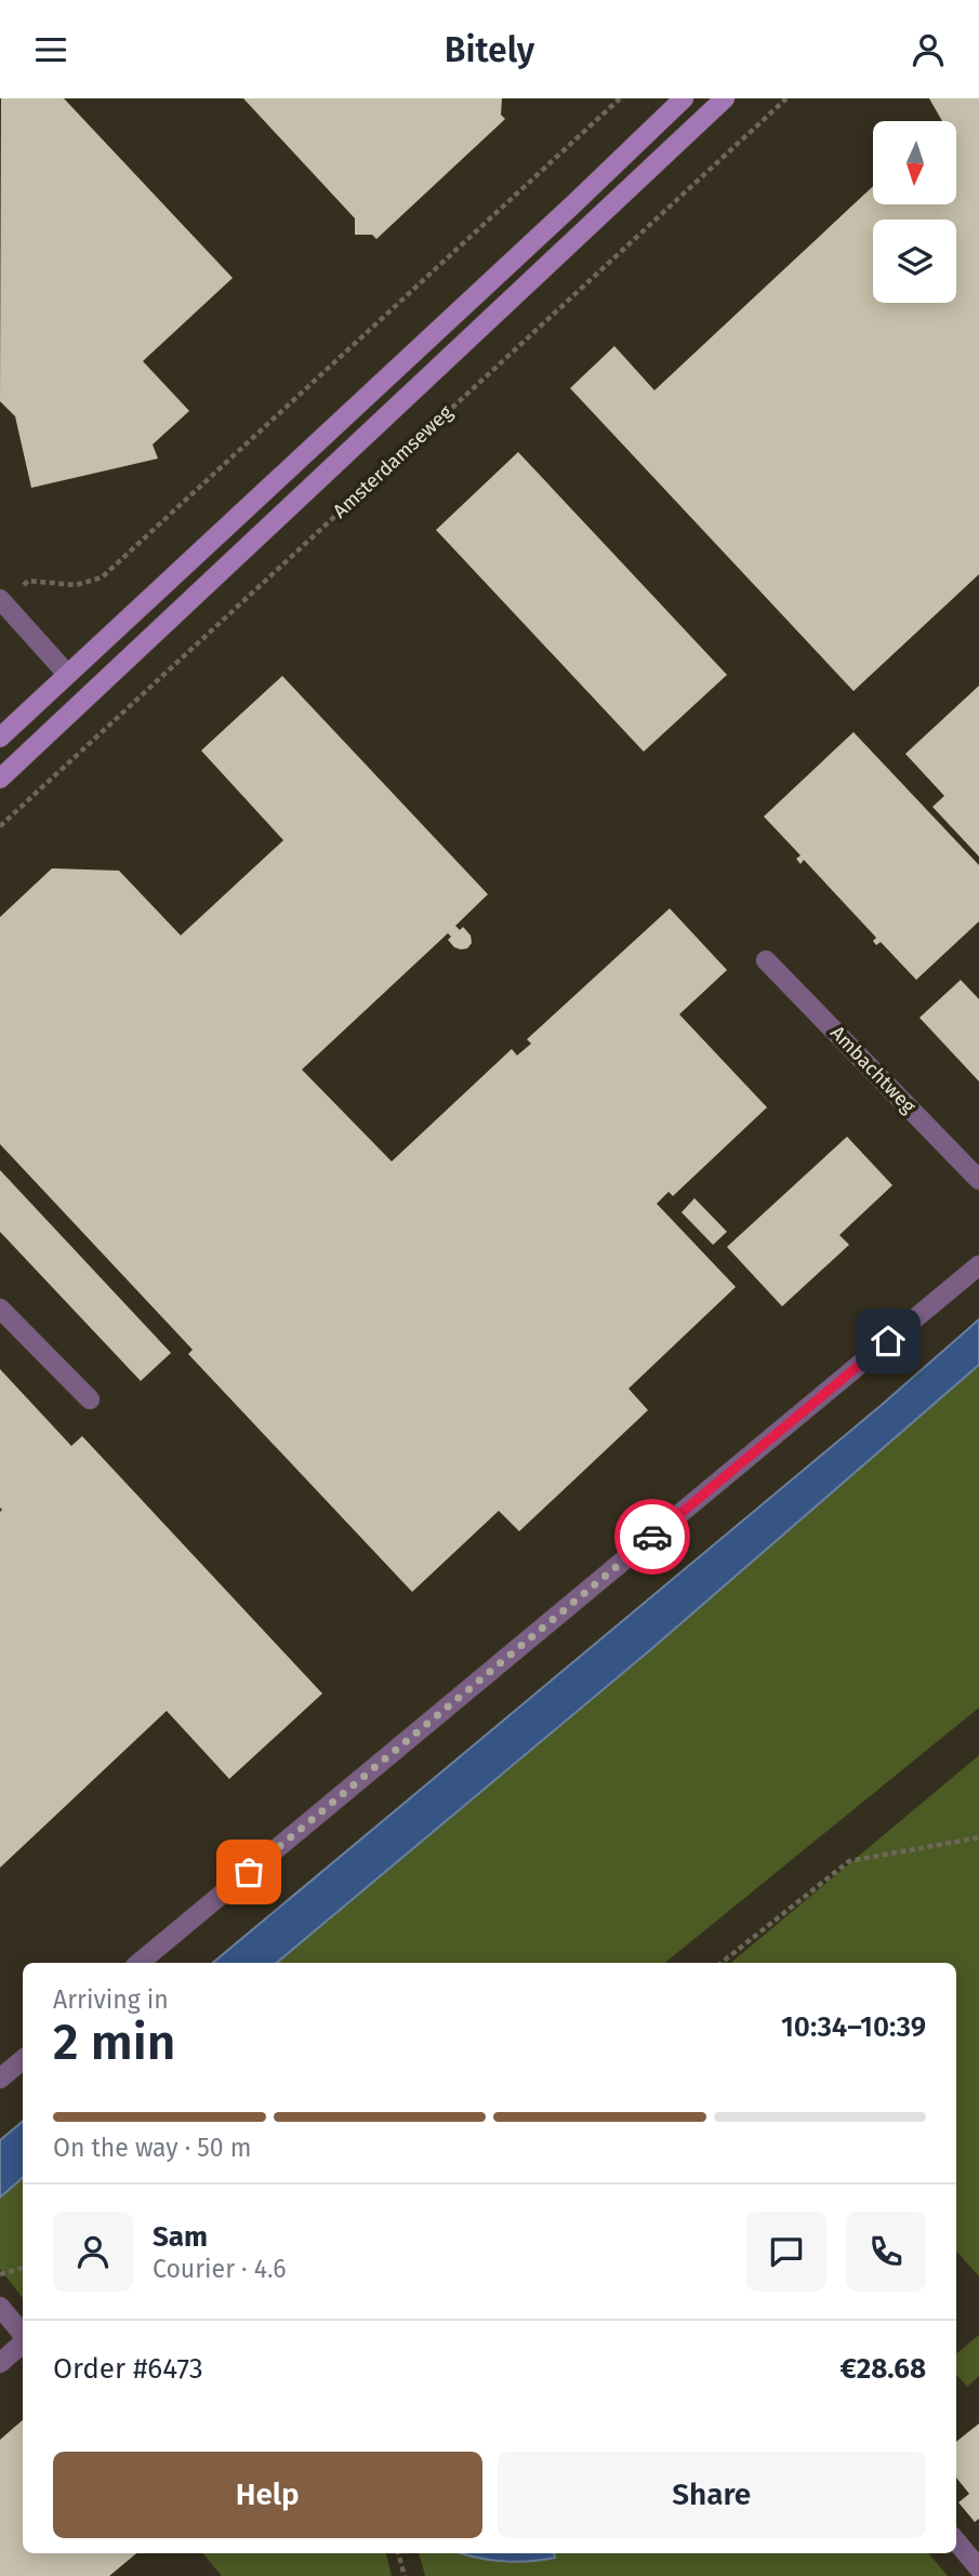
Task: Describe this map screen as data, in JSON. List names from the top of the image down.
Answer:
{
  "streets": {
    "street": ["Amsterdamseweg", "Ambachtweg"]
  },
  "north": "bottom",
  "page": {
    "header": "Bitely",
    "heading": ["2 min", "Arriving in", "10:34–10:39"],
    "panel": [
      "Sam",
      "Courier · 4.6",
      "Order #6473",
      "€28.68"
    ],
    "bar": "On the way · 50 m",
    "buttons": ["Help", "Share"]
  }
}
